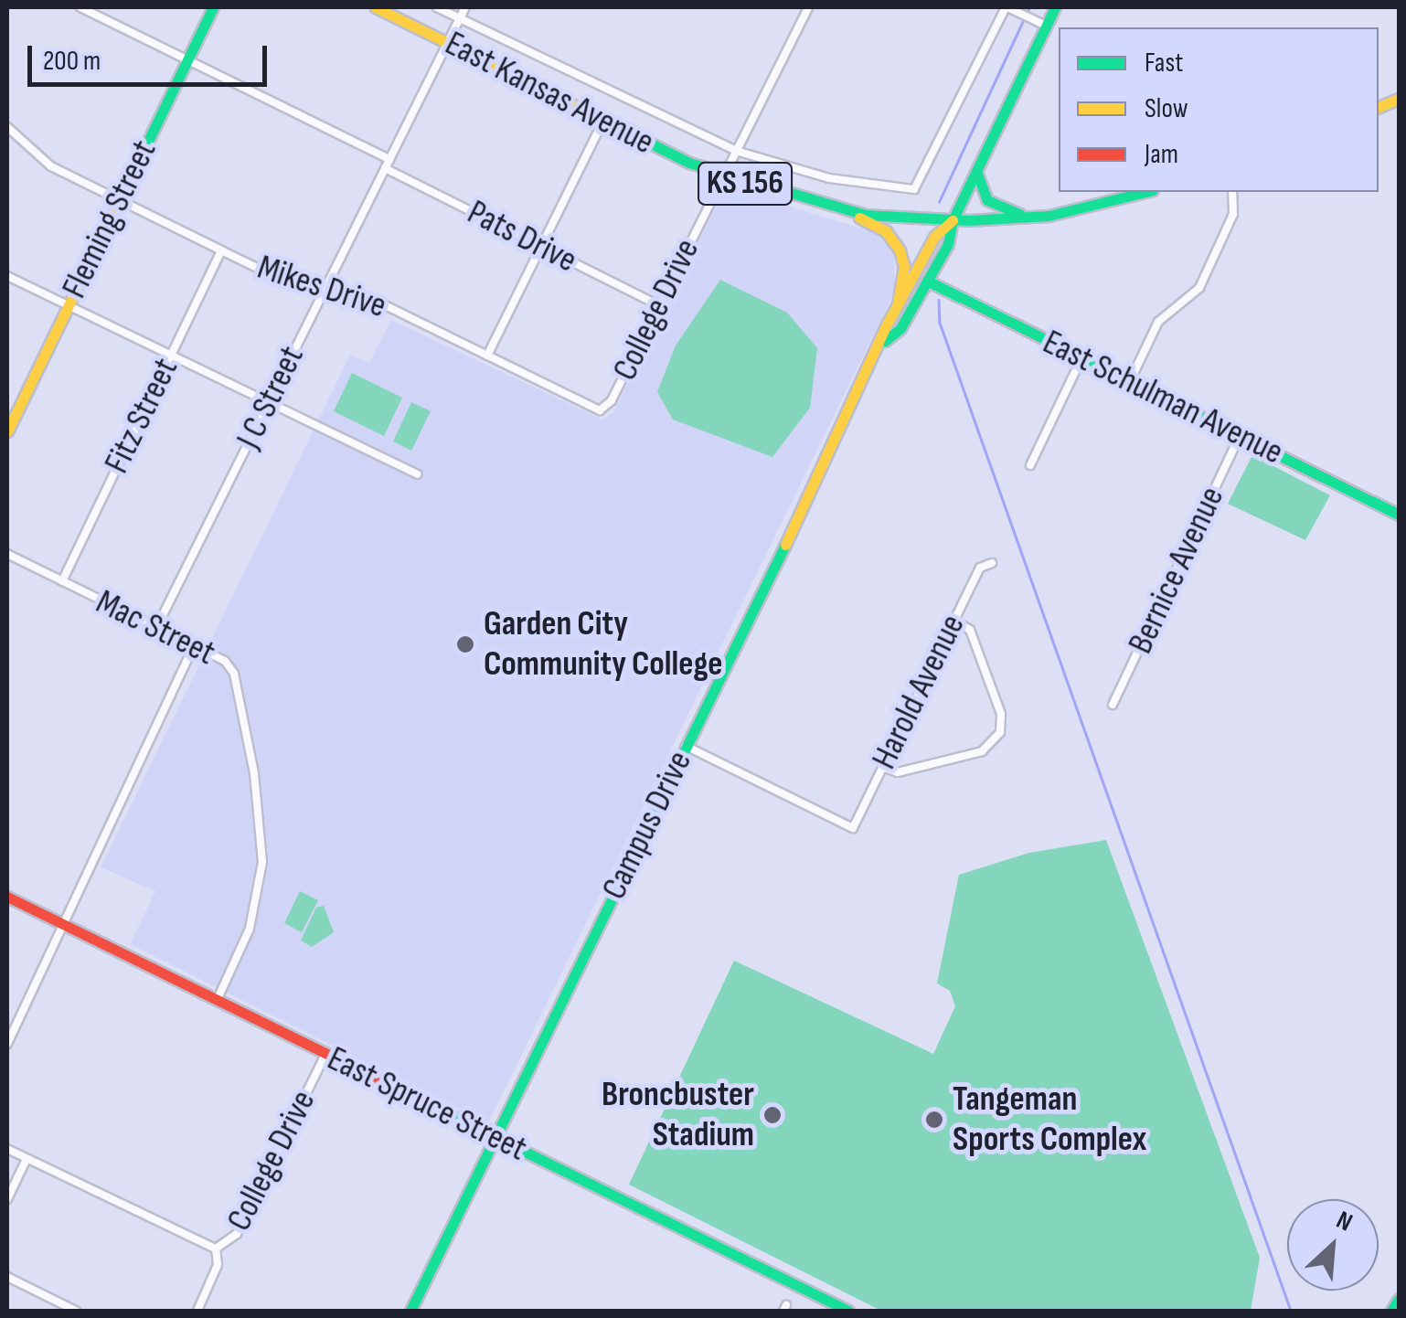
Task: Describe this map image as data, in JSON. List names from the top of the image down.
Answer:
{
  "streets": {
    "main road": [
      "East Kansas Avenue",
      "KS 156",
      "Fleming Street",
      "East Schulman Avenue",
      "Campus Drive",
      "East Spruce Street"
    ],
    "street": [
      "Pats Drive",
      "Mikes Drive",
      "College Drive",
      "J C Street",
      "Fitz Street",
      "Bernice Avenue",
      "Mac Street",
      "Harold Avenue"
    ]
  },
  "crossings": [
    ["East Kansas Avenue", "College Drive"],
    ["East Kansas Avenue", "J C Street"],
    ["East Kansas Avenue", "Campus Drive"],
    ["Fleming Street", "Pats Drive"],
    ["Fleming Street", "Mikes Drive"],
    ["Pats Drive", "College Drive"],
    ["Pats Drive", "J C Street"],
    ["Mikes Drive", "College Drive"],
    ["Mikes Drive", "J C Street"],
    ["Mikes Drive", "Fitz Street"],
    ["College Drive", "East Spruce Street"],
    ["J C Street", "Mac Street"],
    ["East Schulman Avenue", "Bernice Avenue"],
    ["East Schulman Avenue", "Campus Drive"],
    ["Fitz Street", "Mac Street"],
    ["Mac Street", "East Spruce Street"],
    ["Harold Avenue", "Campus Drive"],
    ["Campus Drive", "East Spruce Street"]
  ],
  "places": ["Garden City Community College", "Broncbuster Stadium", "Tangeman Sports Complex"],
  "legend": ["Fast", "Slow", "Jam"],
  "scale_bar": "200 m",
  "north": "top right"
}
